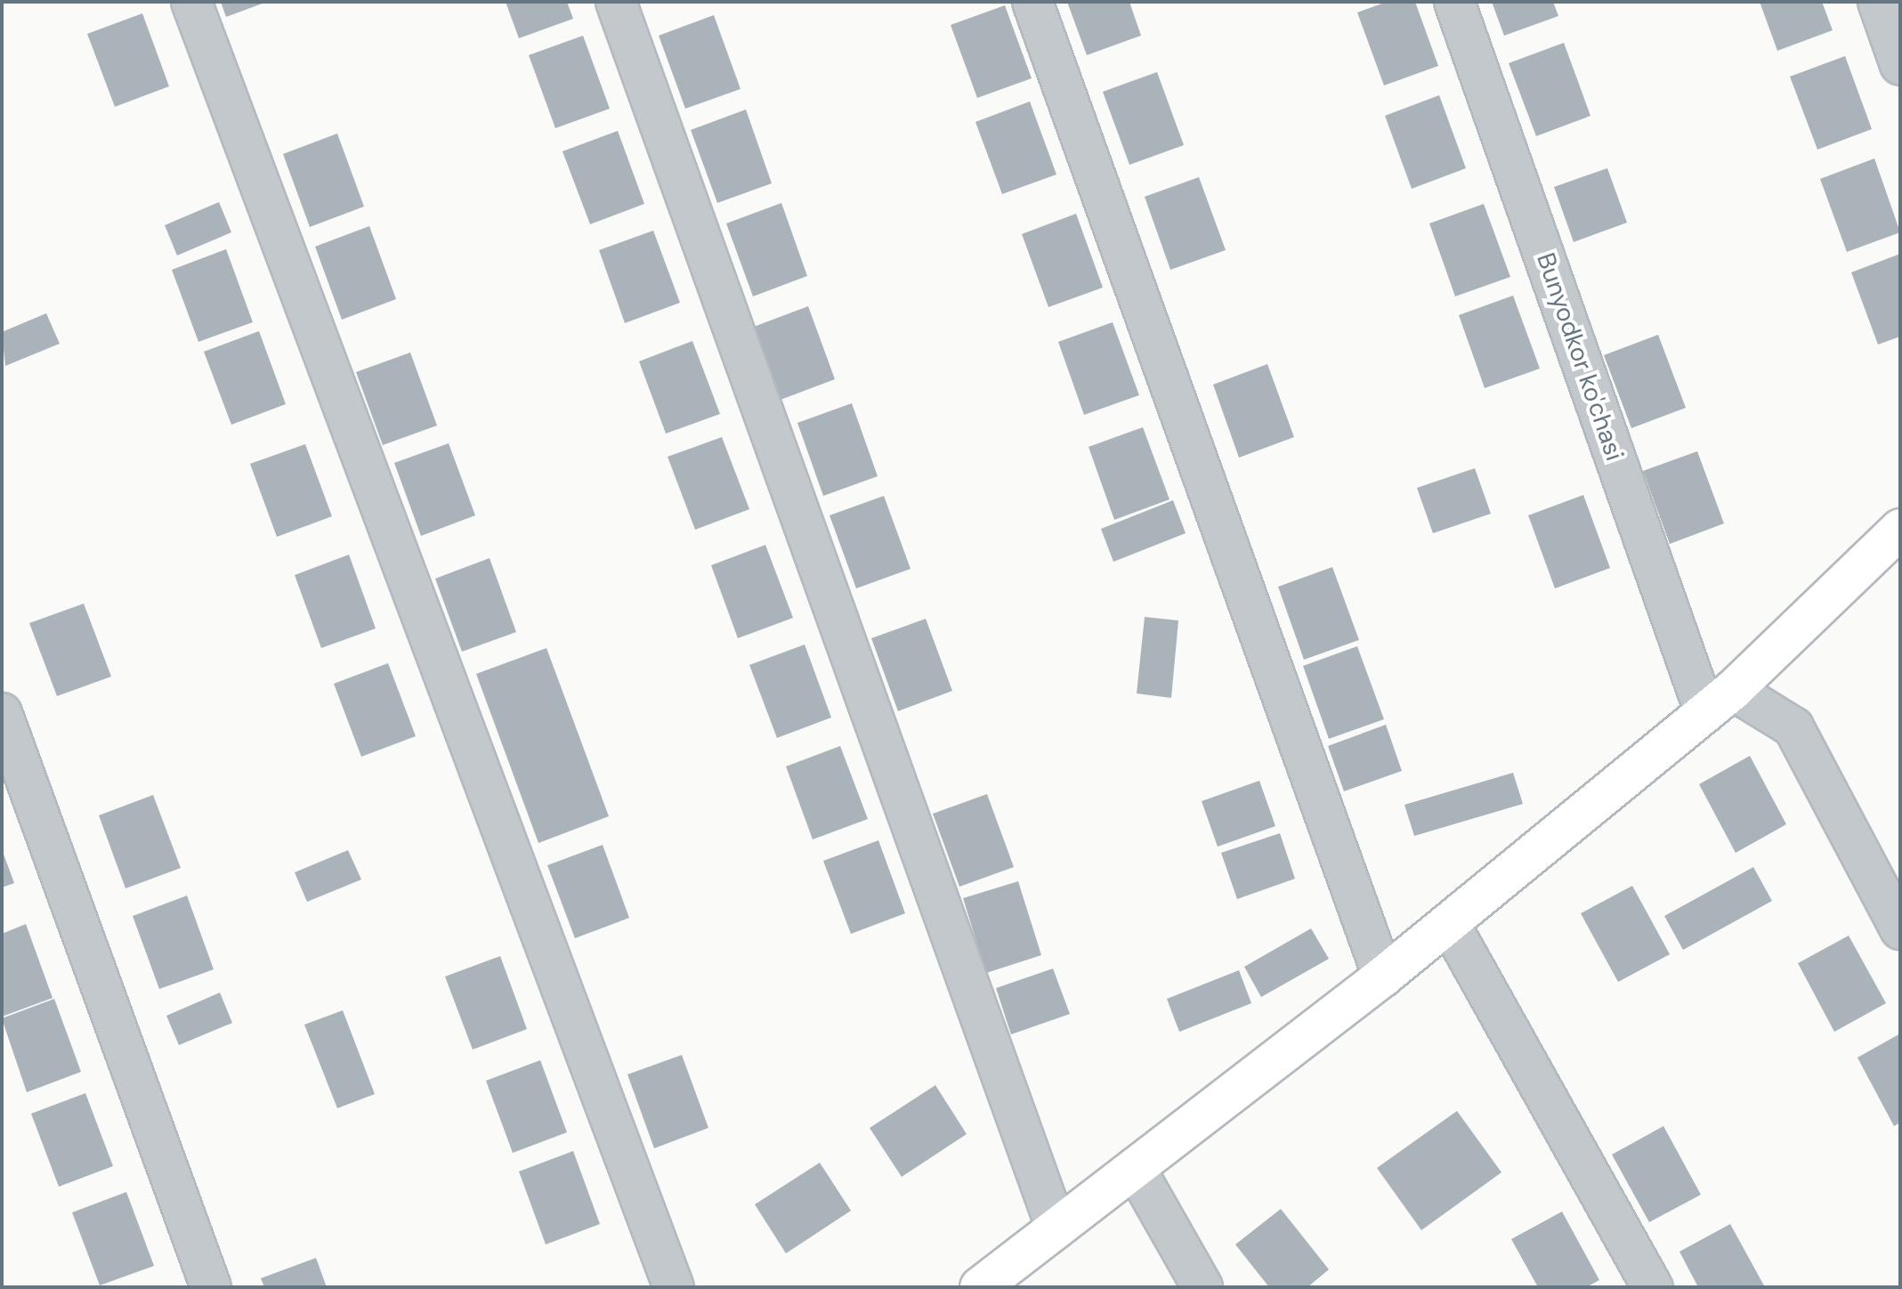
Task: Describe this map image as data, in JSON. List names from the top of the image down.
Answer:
{
  "streets": {
    "street": ["Bunyodkor ko'chasi"]
  }
}
